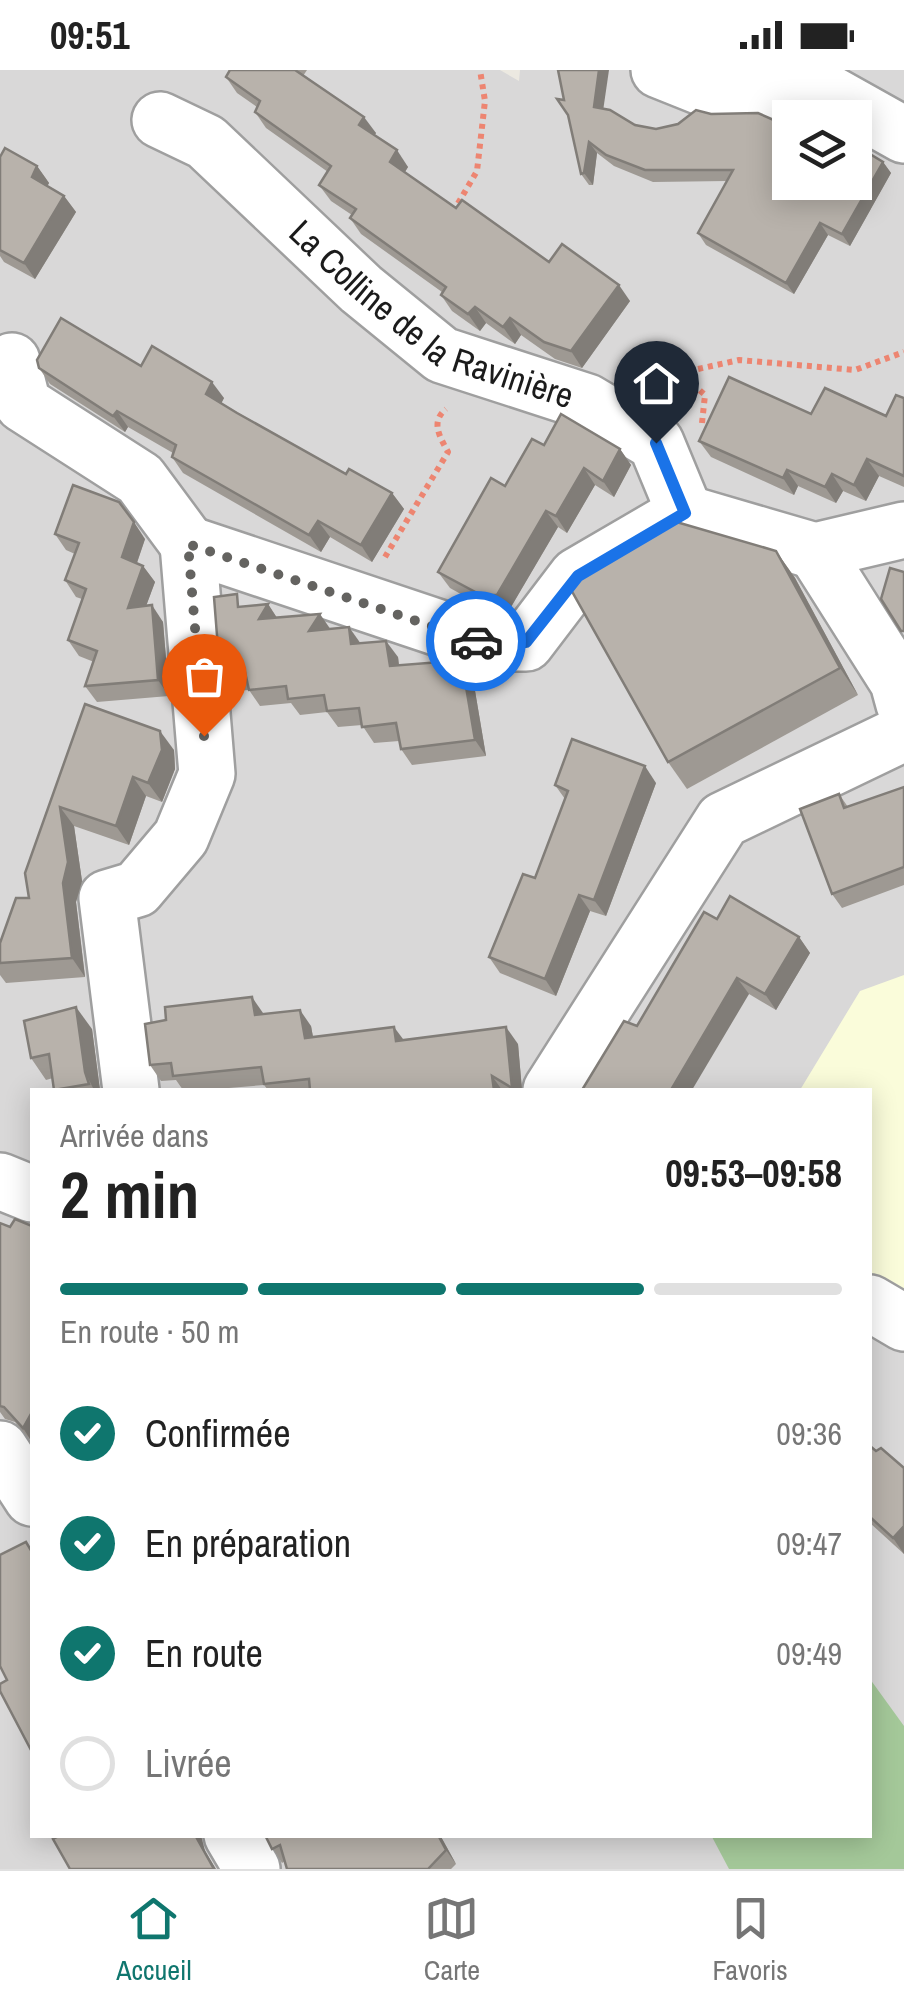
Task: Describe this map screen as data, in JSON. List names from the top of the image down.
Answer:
{
  "streets": {
    "street": ["La Colline de la Ravinière"]
  },
  "page": {
    "status": "09:51",
    "heading": ["2 min", "Arrivée dans", "09:53–09:58"],
    "bar": "En route · 50 m",
    "list": [
      ["Confirmée", "09:36"],
      ["En préparation", "09:47"],
      ["En route", "09:49"],
      "Livrée"
    ],
    "tabs": ["Accueil", "Carte", "Favoris"]
  }
}
